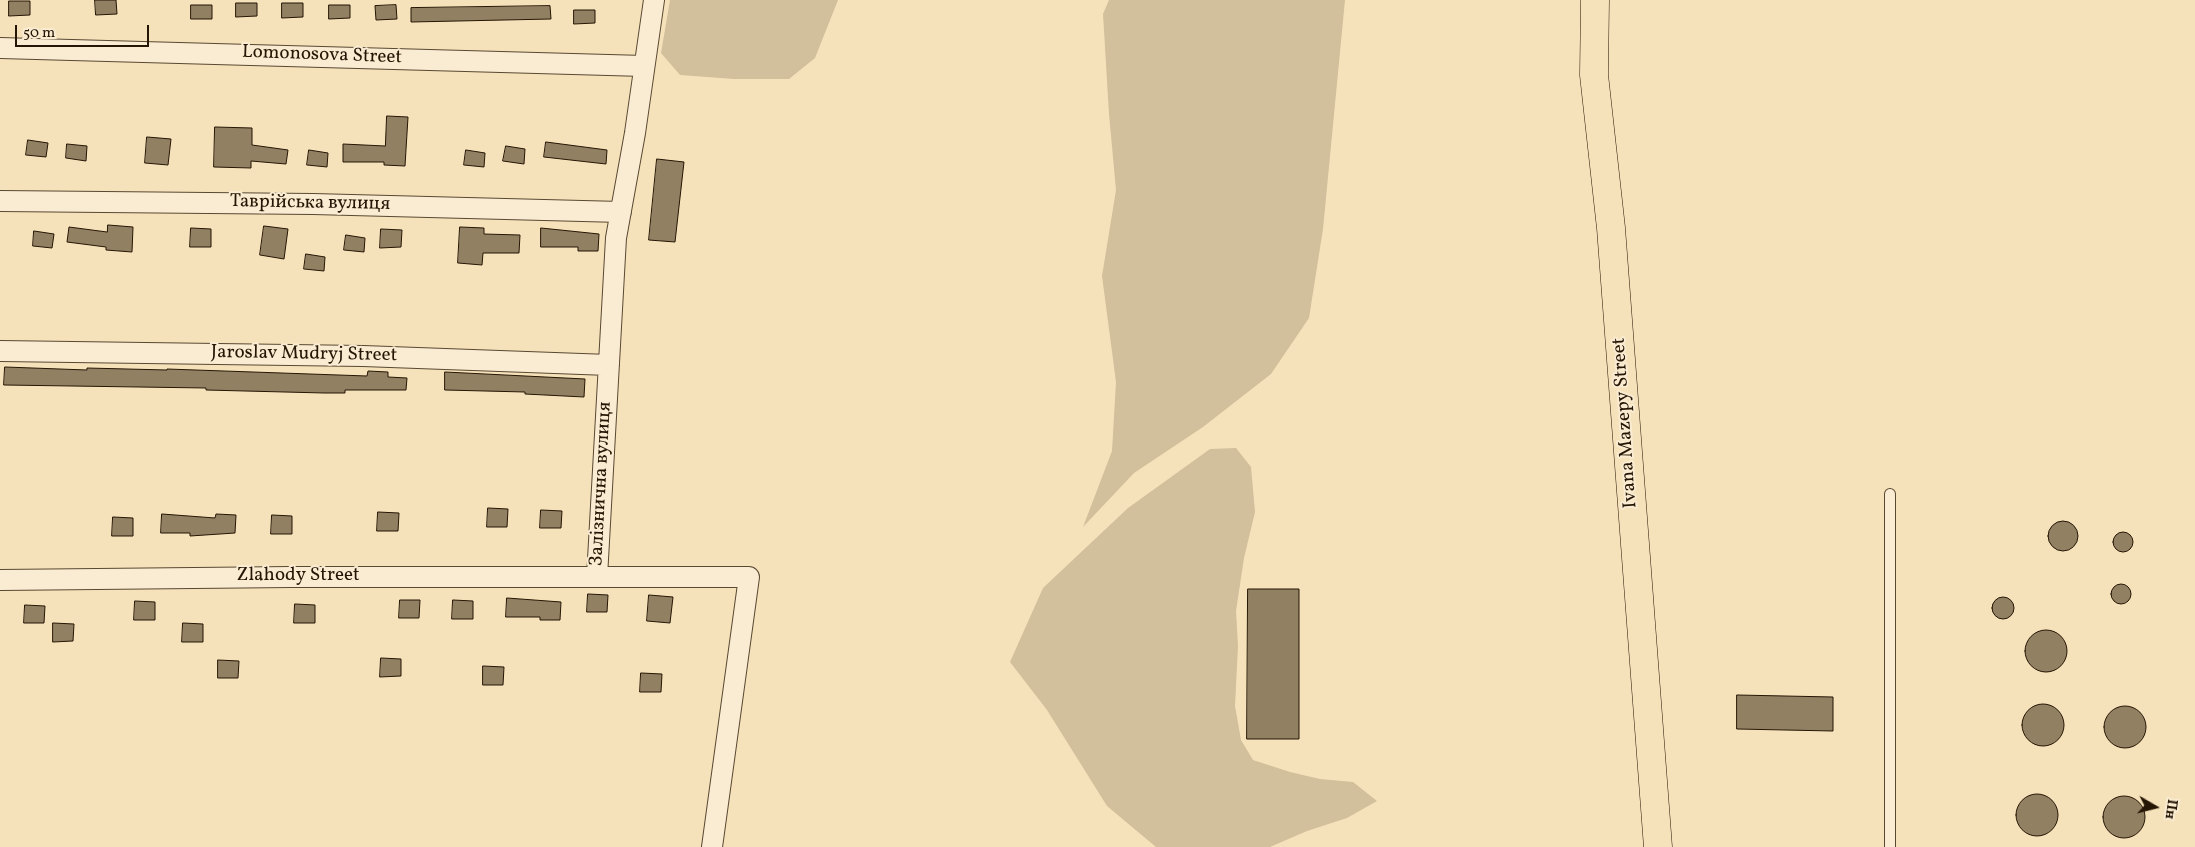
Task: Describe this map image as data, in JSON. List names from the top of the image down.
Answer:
{
  "streets": {
    "main road": ["Ivana Mazepy Street"],
    "street": [
      "Lomonosova Street",
      "Таврійська вулиця",
      "Jaroslav Mudryj Street",
      "Залізнична вулиця",
      "Zlahody Street"
    ]
  },
  "crossings": [
    ["Lomonosova Street", "Залізнична вулиця"],
    ["Таврійська вулиця", "Залізнична вулиця"],
    ["Jaroslav Mudryj Street", "Залізнична вулиця"],
    ["Залізнична вулиця", "Zlahody Street"]
  ],
  "scale_bar": "50 m",
  "north": "right"
}
